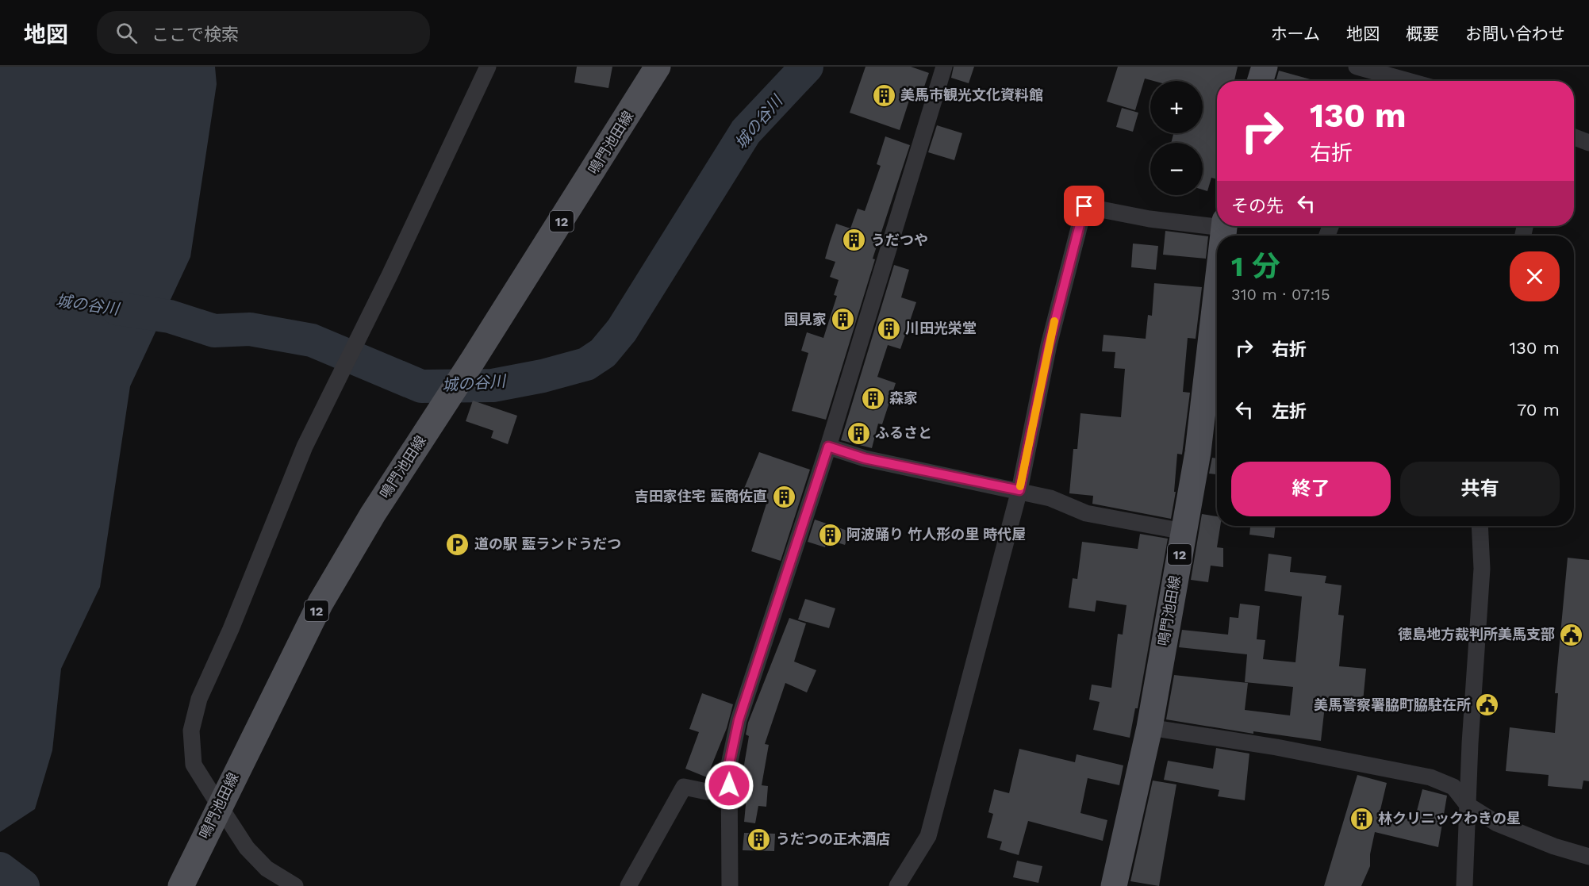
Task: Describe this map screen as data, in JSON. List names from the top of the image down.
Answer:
{
  "streets": {
    "main road": ["鳴門池田線", "12"]
  },
  "water": ["城の谷川"],
  "places": {
    "building": [
      "美馬市観光文化資料館",
      "うだつや",
      "国見家",
      "川田光栄堂",
      "森家",
      "ふるさと",
      "吉田家住宅 藍商佐直",
      "阿波踊り 竹人形の里 時代屋",
      "林クリニックわきの星",
      "うだつの正木酒店"
    ],
    "parking": ["道の駅 藍ランドうだつ"],
    "public building": ["徳島地方裁判所美馬支部", "美馬警察署脇町脇駐在所"]
  },
  "page": {
    "header": "地図",
    "search": "ここで検索",
    "nav": [
      "ホーム",
      "地図",
      "概要",
      "お問い合わせ"
    ],
    "map_buttons": ["+", "−"],
    "turn": ["130 m", "右折"],
    "then": "その先",
    "heading": ["1 分", "310 m · 07:15"],
    "list": [
      {
        "name": "右折",
        "value": "130 m"
      },
      {
        "name": "左折",
        "value": "70 m"
      }
    ],
    "buttons": ["終了", "共有"]
  }
}
